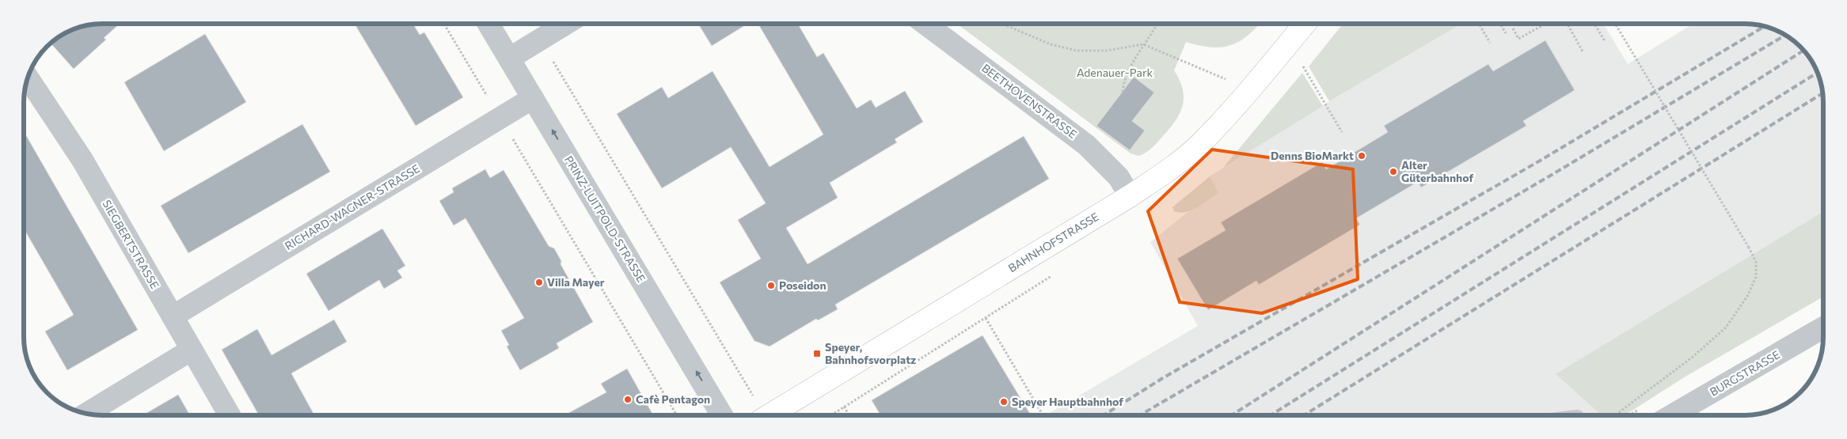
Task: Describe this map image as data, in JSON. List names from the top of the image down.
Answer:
{
  "streets": {
    "main road": ["BAHNHOFSTRASSE"],
    "street": [
      "BEETHOVENSTRASSE",
      "RICHARD-WAGNER-STRASSE",
      "PRINZ-LUITPOLD-STRASSE",
      "SIEGBERTSTRASSE",
      "BURGSTRASSE"
    ]
  },
  "crossings": [
    ["BEETHOVENSTRASSE", "BAHNHOFSTRASSE"],
    ["RICHARD-WAGNER-STRASSE", "PRINZ-LUITPOLD-STRASSE"],
    ["RICHARD-WAGNER-STRASSE", "SIEGBERTSTRASSE"]
  ],
  "one_way": ["PRINZ-LUITPOLD-STRASSE"],
  "parks": ["Adenauer-Park"],
  "places": {
    "other": [
      "Denns BioMarkt",
      "Alter Güterbahnhof",
      "Villa Mayer",
      "Poseidon",
      "Cafè Pentagon",
      "Speyer Hauptbahnhof"
    ],
    "transit": ["Speyer, Bahnhofsvorplatz"]
  }
}
